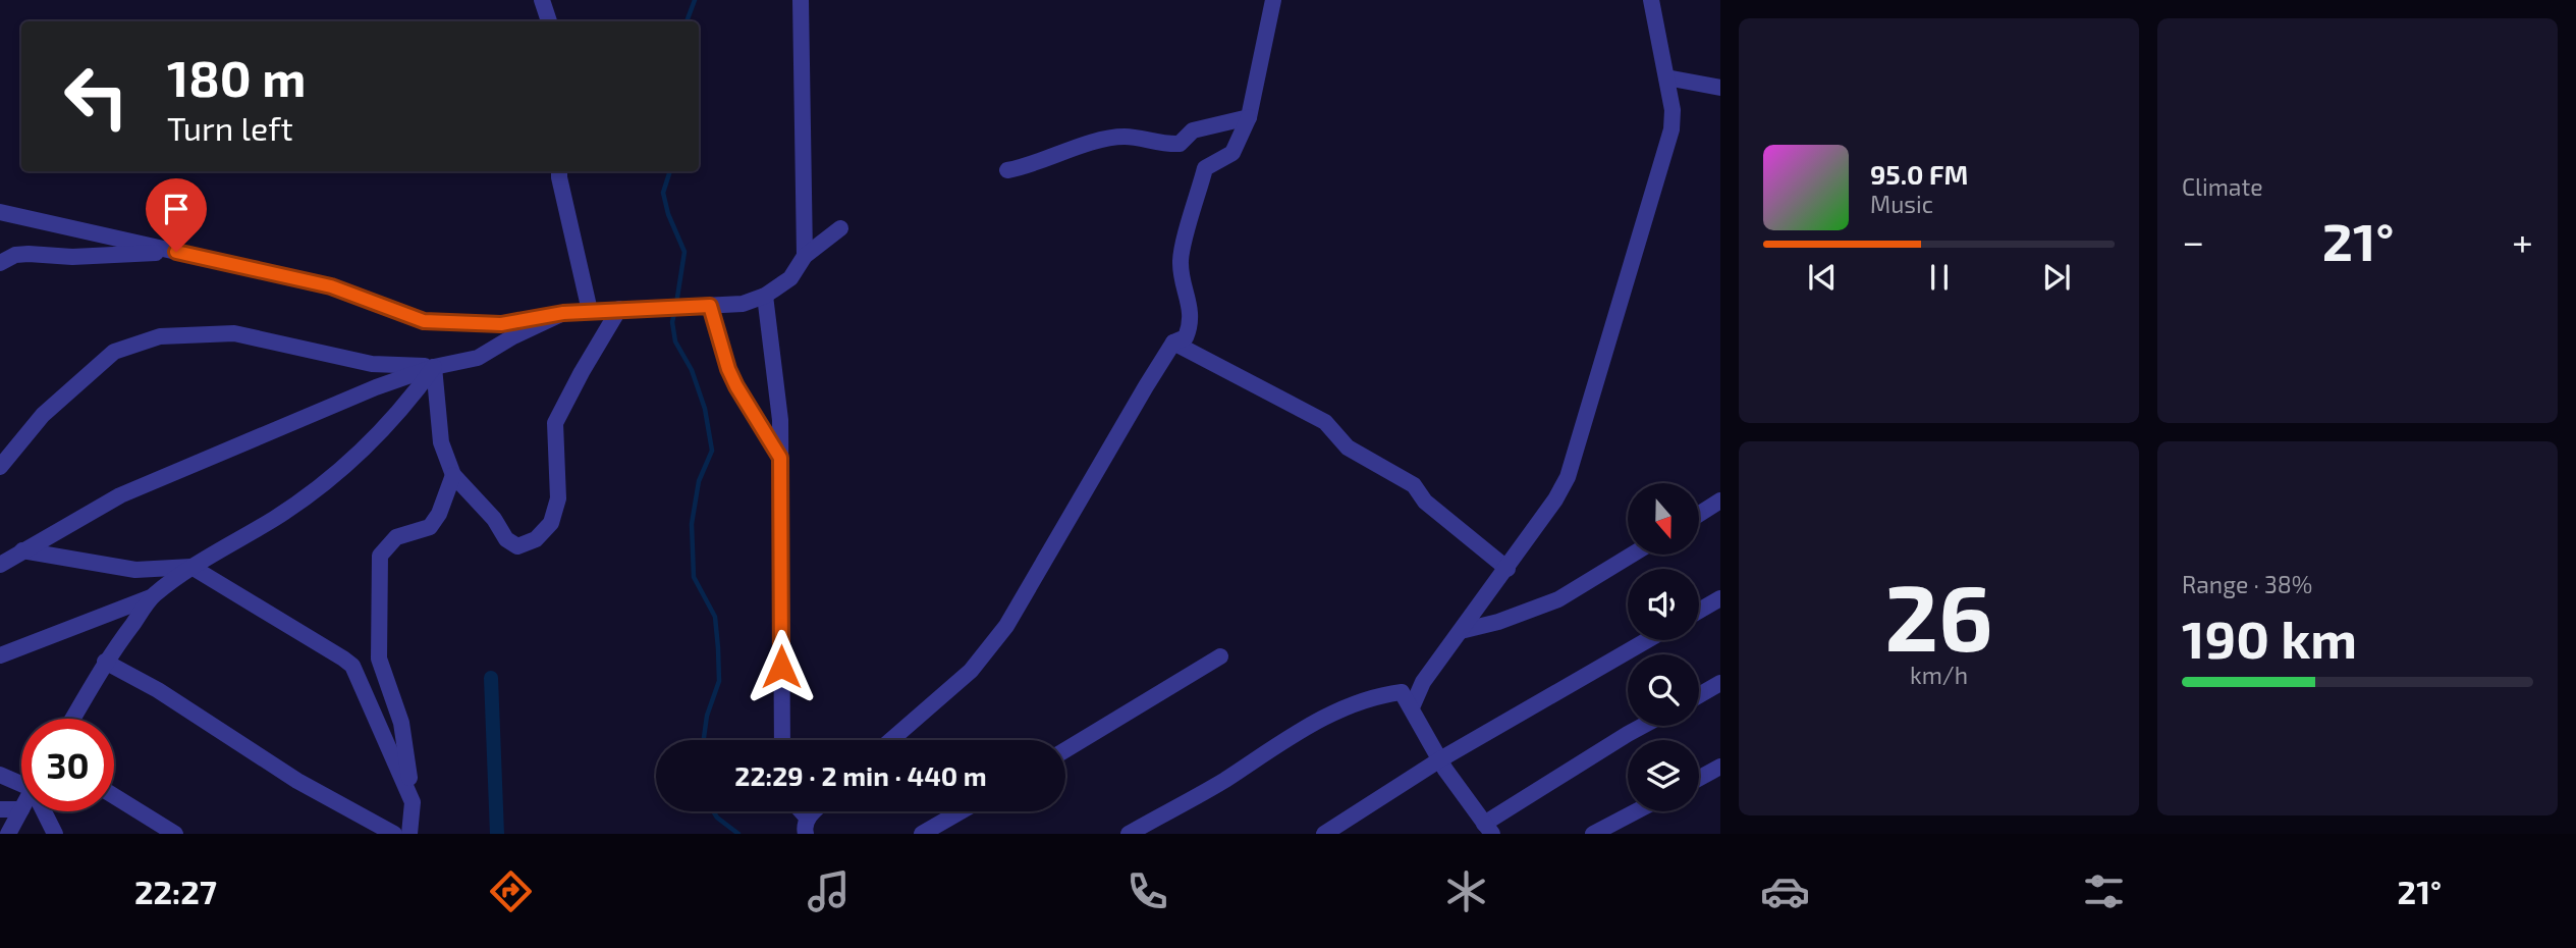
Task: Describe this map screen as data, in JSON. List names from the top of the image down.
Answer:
{
  "north": "bottom",
  "page": {
    "tile": [
      "Climate",
      ["26", "km/h"],
      ["Range · 38%", "190 km"]
    ],
    "turn": ["180 m", "Turn left"],
    "song": ["95.0 FM", "Music"],
    "heat": ["−", "21°", "+"],
    "limit": "30",
    "trip": "22:29 · 2 min · 440 m",
    "tabs": ["22:27", "21°"]
  }
}
